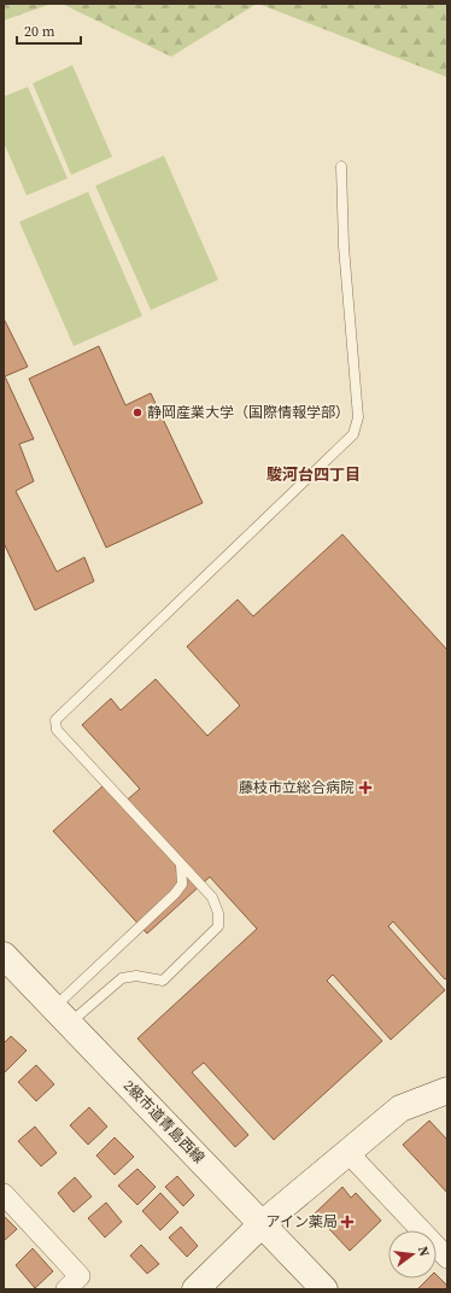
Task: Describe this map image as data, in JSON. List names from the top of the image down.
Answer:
{
  "streets": {
    "street": ["2級市道青島西線"]
  },
  "districts": ["駿河台四丁目"],
  "places": {
    "other": ["静岡産業大学（国際情報学部）"],
    "health": ["藤枝市立総合病院", "アイン薬局"]
  },
  "scale_bar": "20 m",
  "north": "right"
}
